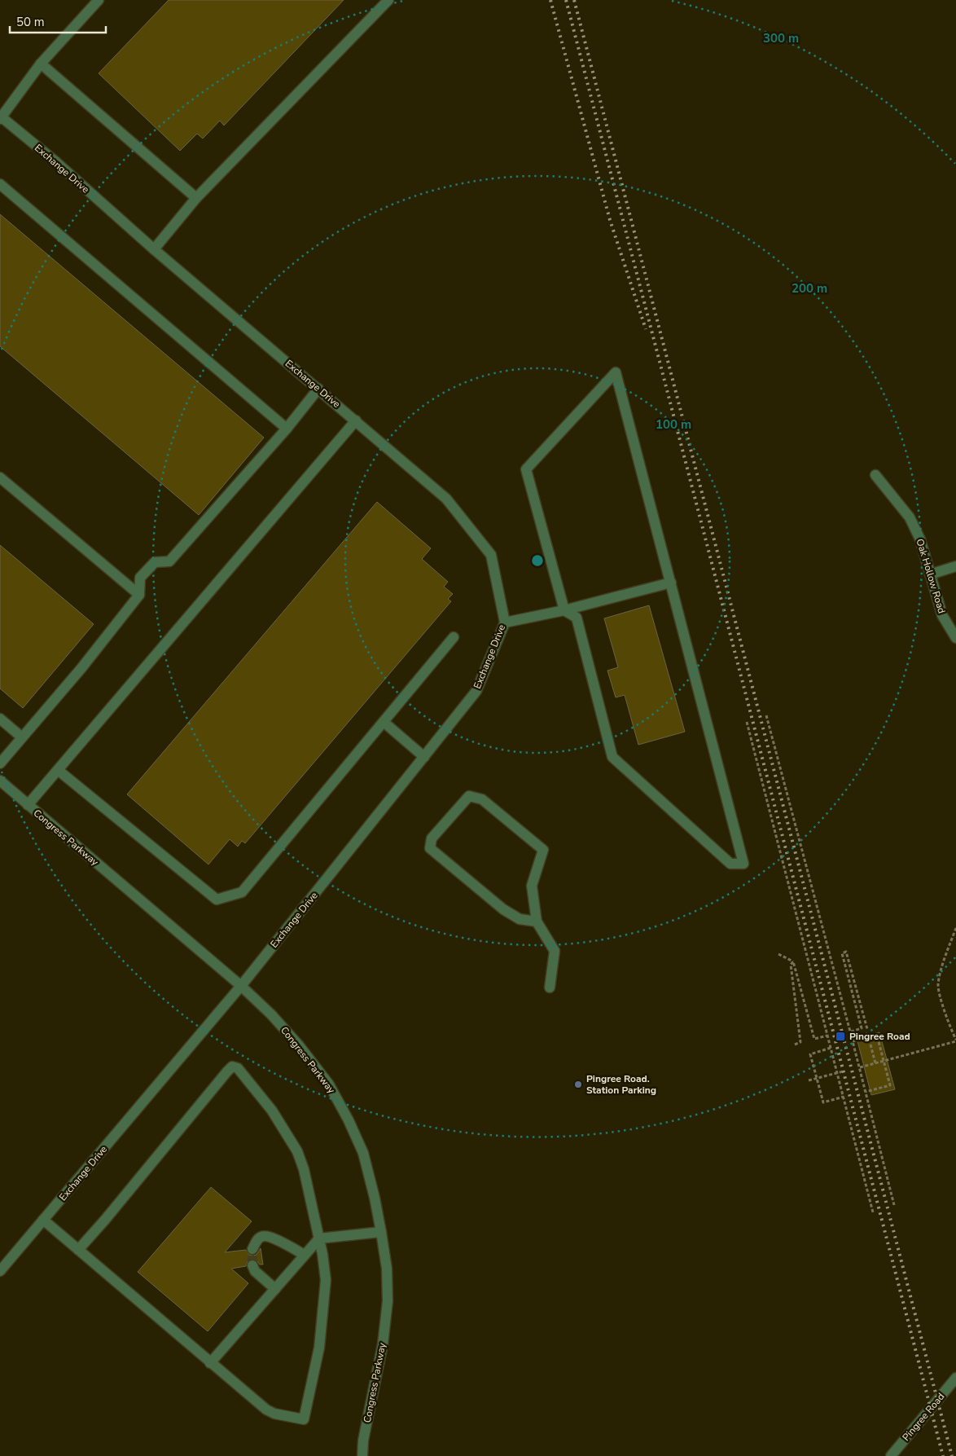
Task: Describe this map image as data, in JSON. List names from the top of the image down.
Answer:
{
  "streets": {
    "street": [
      "Exchange Drive",
      "Oak Hollow Road",
      "Congress Parkway",
      "Pingree Road"
    ]
  },
  "crossings": [
    ["Exchange Drive", "Congress Parkway"]
  ],
  "places": {
    "transit": ["Pingree Road"],
    "other": ["Pingree Road. Station Parking"]
  },
  "scale_bar": "50 m",
  "rings": ["300 m", "200 m", "100 m"]
}
